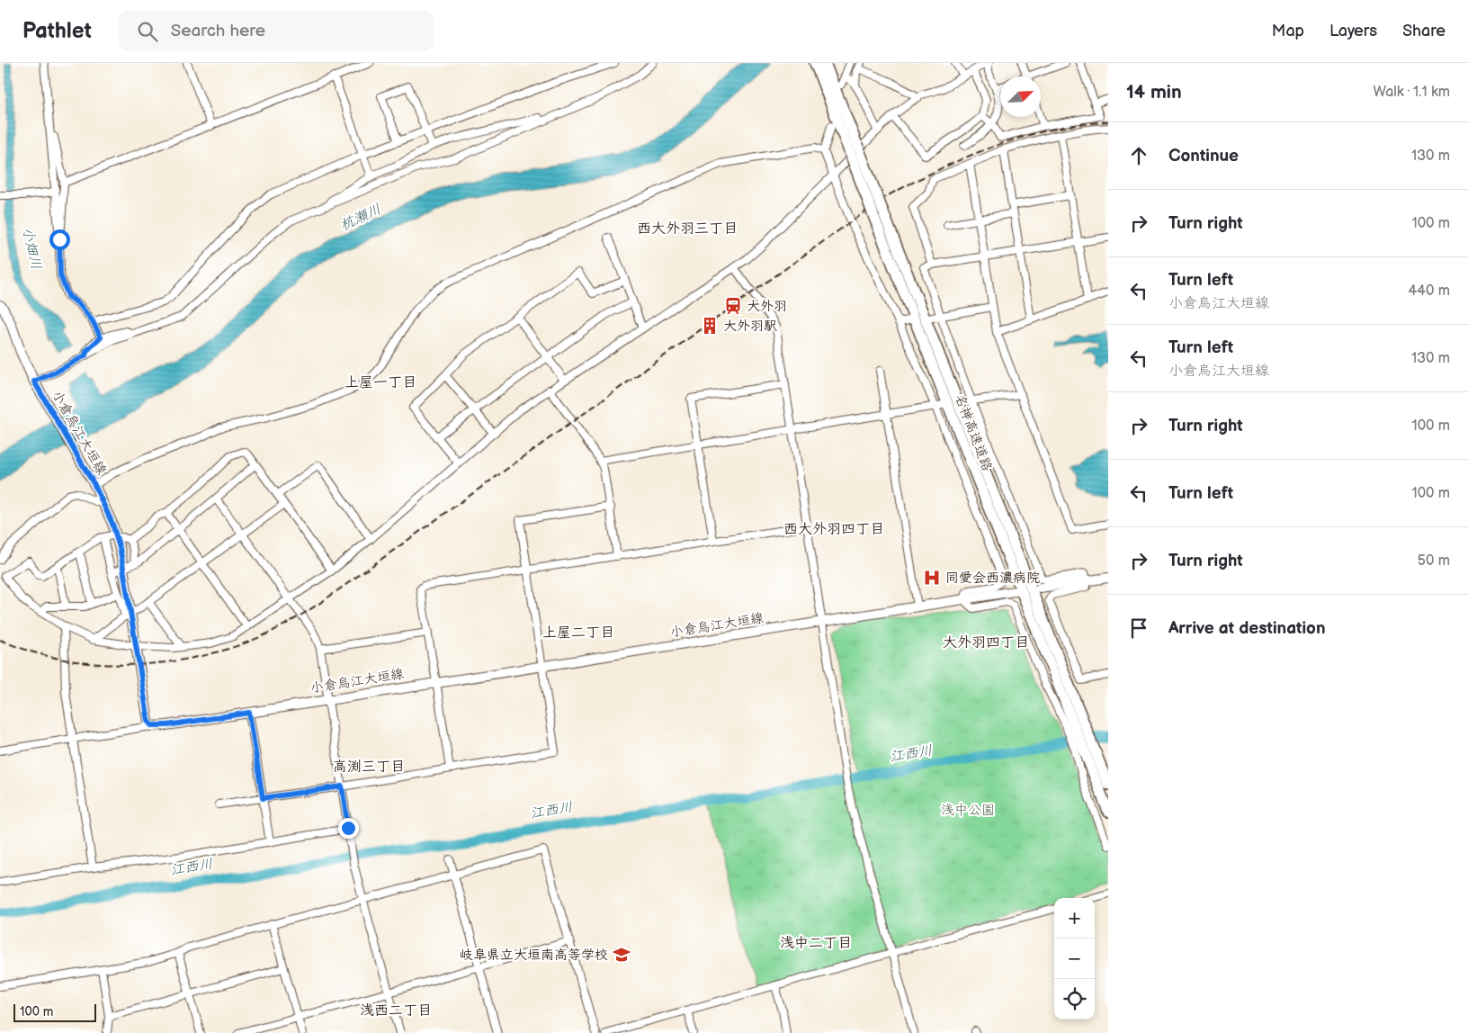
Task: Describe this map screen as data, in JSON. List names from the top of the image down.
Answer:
{
  "streets": {
    "highway": ["名神高速道路"],
    "main road": ["小倉烏江大垣線"]
  },
  "districts": [
    "西大外羽三丁目",
    "上屋一丁目",
    "西大外羽四丁目",
    "上屋二丁目",
    "大外羽四丁目",
    "高渕三丁目",
    "浅中二丁目",
    "浅西二丁目"
  ],
  "water": ["杭瀬川", "小畑川", "江西川"],
  "parks": ["浅中公園"],
  "places": {
    "station": ["大外羽"],
    "building": ["大外羽駅"],
    "hospital": ["同愛会西濃病院"],
    "school or university": ["岐阜県立大垣南高等学校"]
  },
  "scale_bar": "100 m",
  "north": "top right",
  "page": {
    "header": "Pathlet",
    "search": "Search here",
    "nav": ["Map", "Layers", "Share"],
    "heading": ["14 min", "Walk · 1.1 km"],
    "list": [
      ["Continue", "130 m"],
      ["Turn right", "100 m"],
      ["Turn left", "小倉烏江大垣線", "440 m"],
      ["Turn left", "小倉烏江大垣線", "130 m"],
      ["Turn right", "100 m"],
      ["Turn left", "100 m"],
      ["Turn right", "50 m"],
      "Arrive at destination"
    ],
    "map_buttons": ["+", "−"],
    "scale": "100 m"
  }
}
